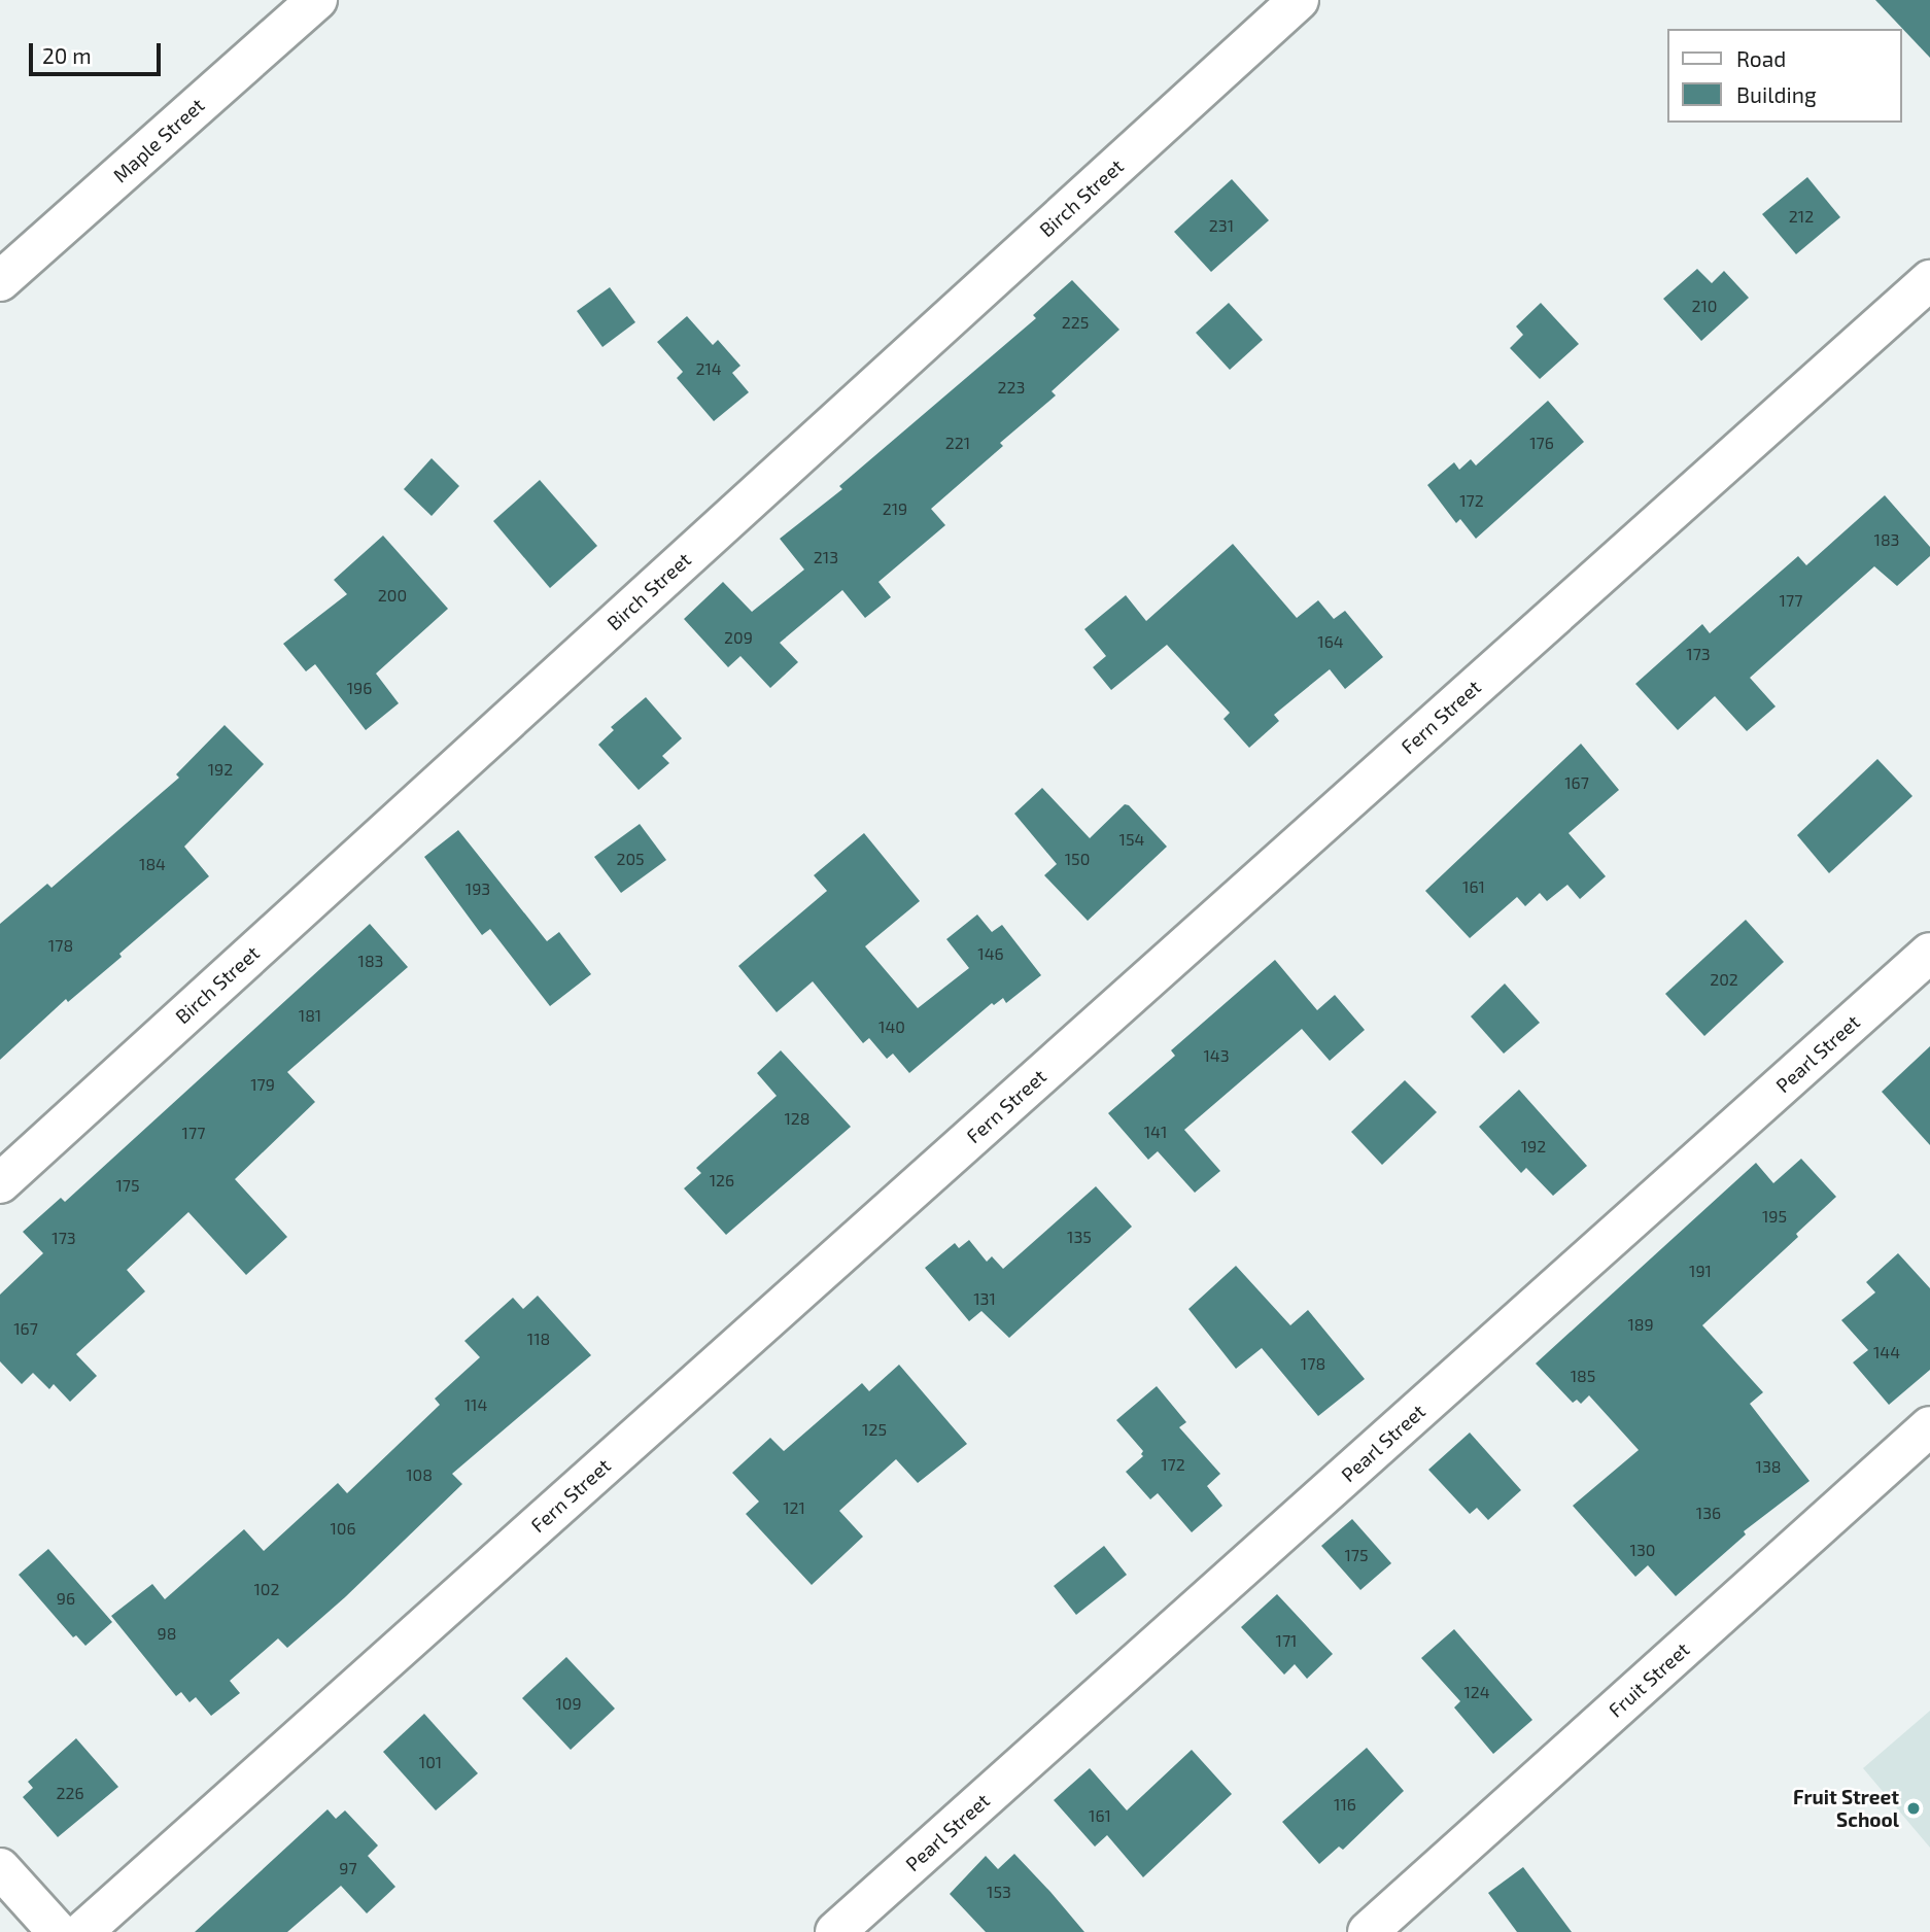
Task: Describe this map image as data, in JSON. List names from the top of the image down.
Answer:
{
  "streets": {
    "street": [
      "Maple Street",
      "Birch Street",
      "Fern Street",
      "Pearl Street",
      "Fruit Street"
    ]
  },
  "places": ["Fruit Street School"],
  "house_numbers": [
    "212",
    "231",
    "210",
    "225",
    "214",
    "223",
    "221",
    "176",
    "172",
    "219",
    "183",
    "213",
    "200",
    "177",
    "209",
    "164",
    "173",
    "196",
    "192",
    "167",
    "154",
    "205",
    "150",
    "184",
    "161",
    "193",
    "178",
    "146",
    "183",
    "202",
    "181",
    "140",
    "143",
    "179",
    "128",
    "141",
    "177",
    "192",
    "126",
    "175",
    "195",
    "135",
    "173",
    "191",
    "131",
    "189",
    "167",
    "118",
    "144",
    "178",
    "185",
    "114",
    "125",
    "172",
    "138",
    "108",
    "121",
    "136",
    "106",
    "130",
    "175",
    "102",
    "96",
    "98",
    "171",
    "124",
    "109",
    "101",
    "226",
    "116",
    "161",
    "97",
    "153"
  ],
  "legend": ["Road", "Building"],
  "scale_bar": "20 m"
}
